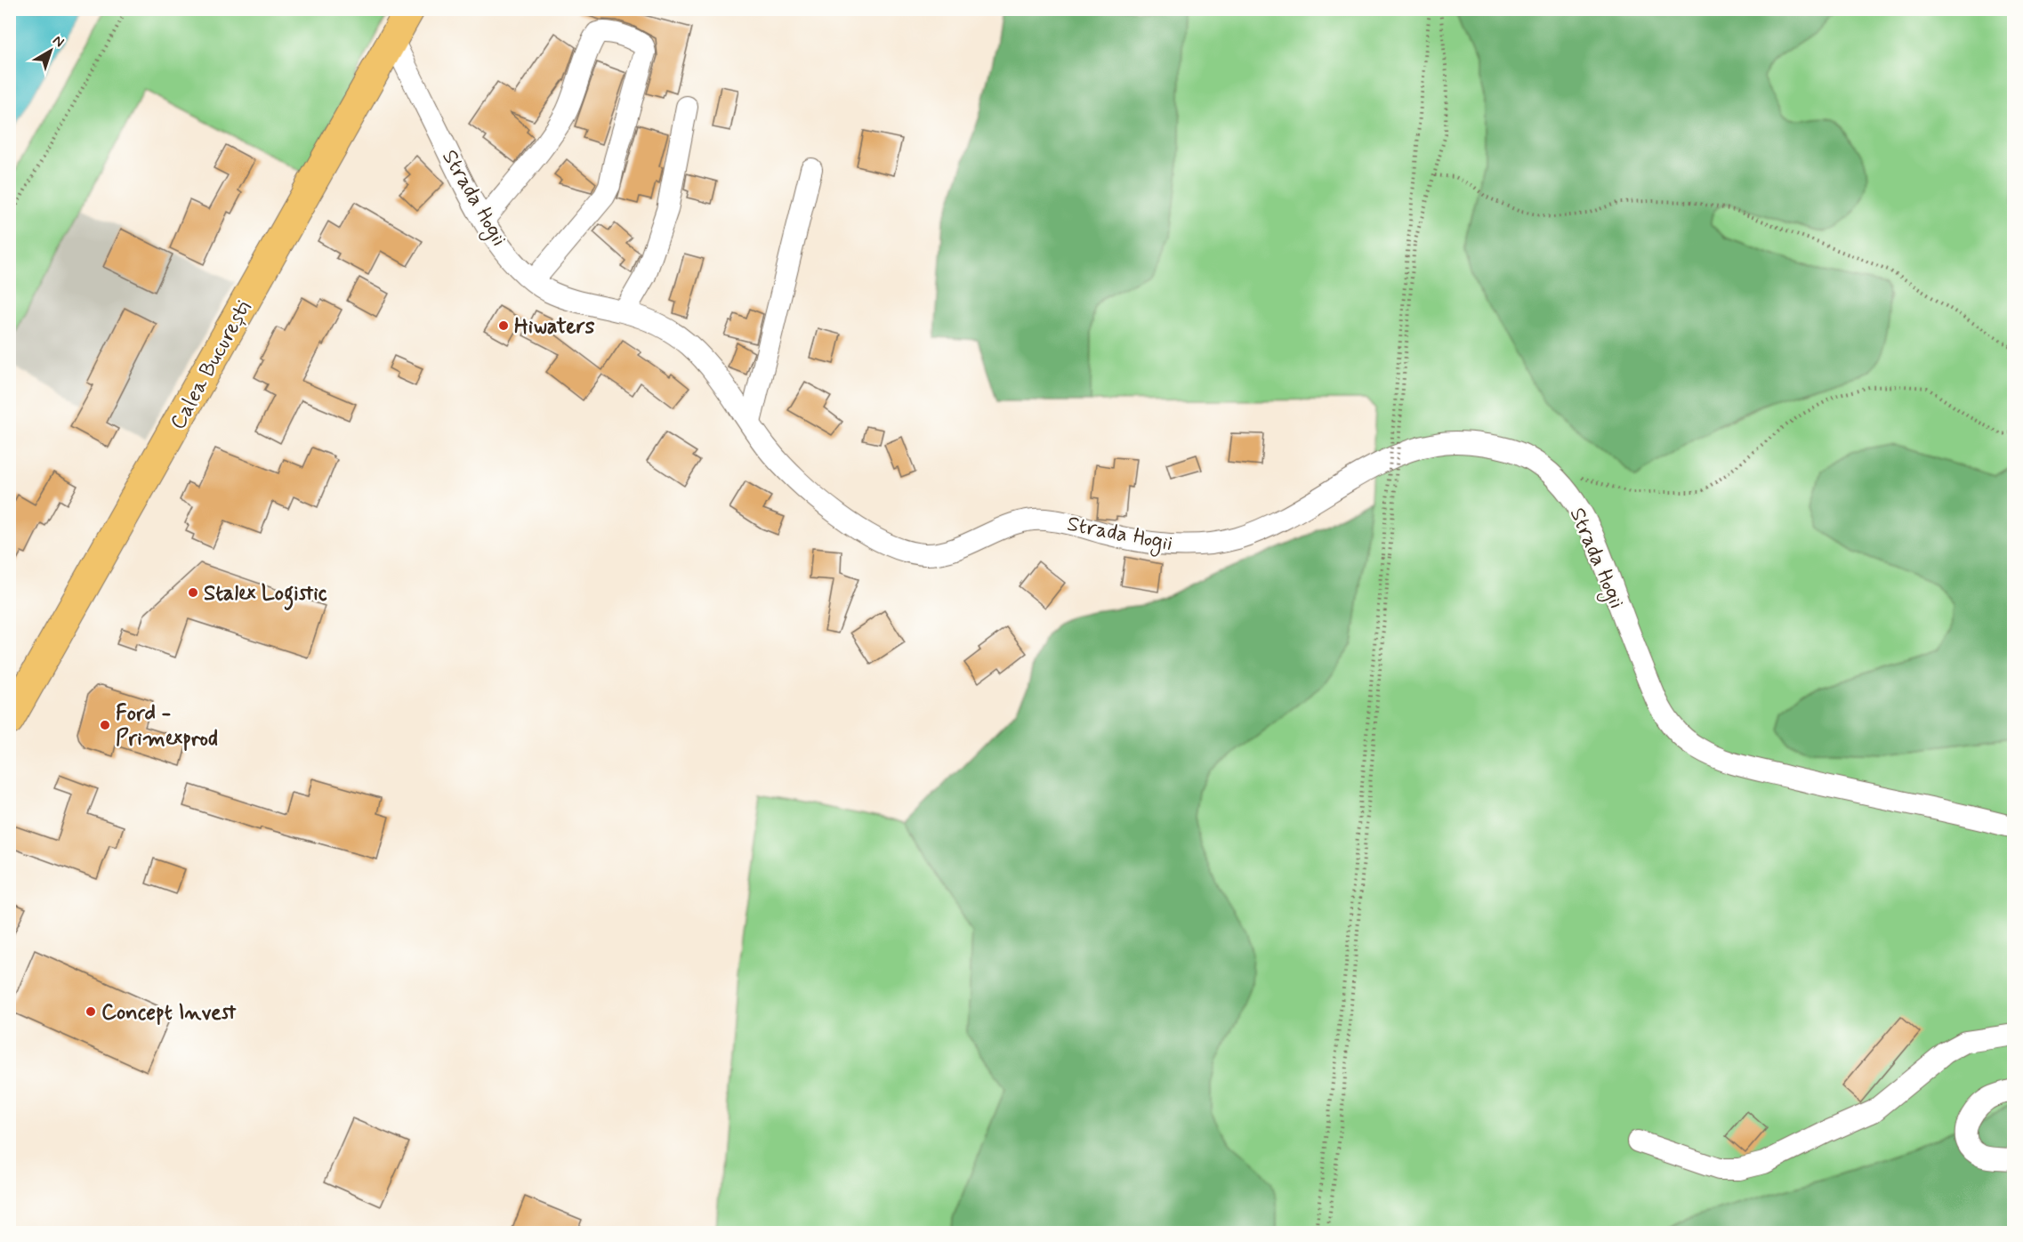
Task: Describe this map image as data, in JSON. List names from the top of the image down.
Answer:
{
  "streets": {
    "highway": ["Calea București"],
    "street": ["Strada Hogii"]
  },
  "crossings": [
    ["Strada Hogii", "Calea București"]
  ],
  "places": [
    "Hiwaters",
    "Stalex Logistic",
    "Ford - Primexprod",
    "Concept Invest"
  ],
  "north": "top right"
}
